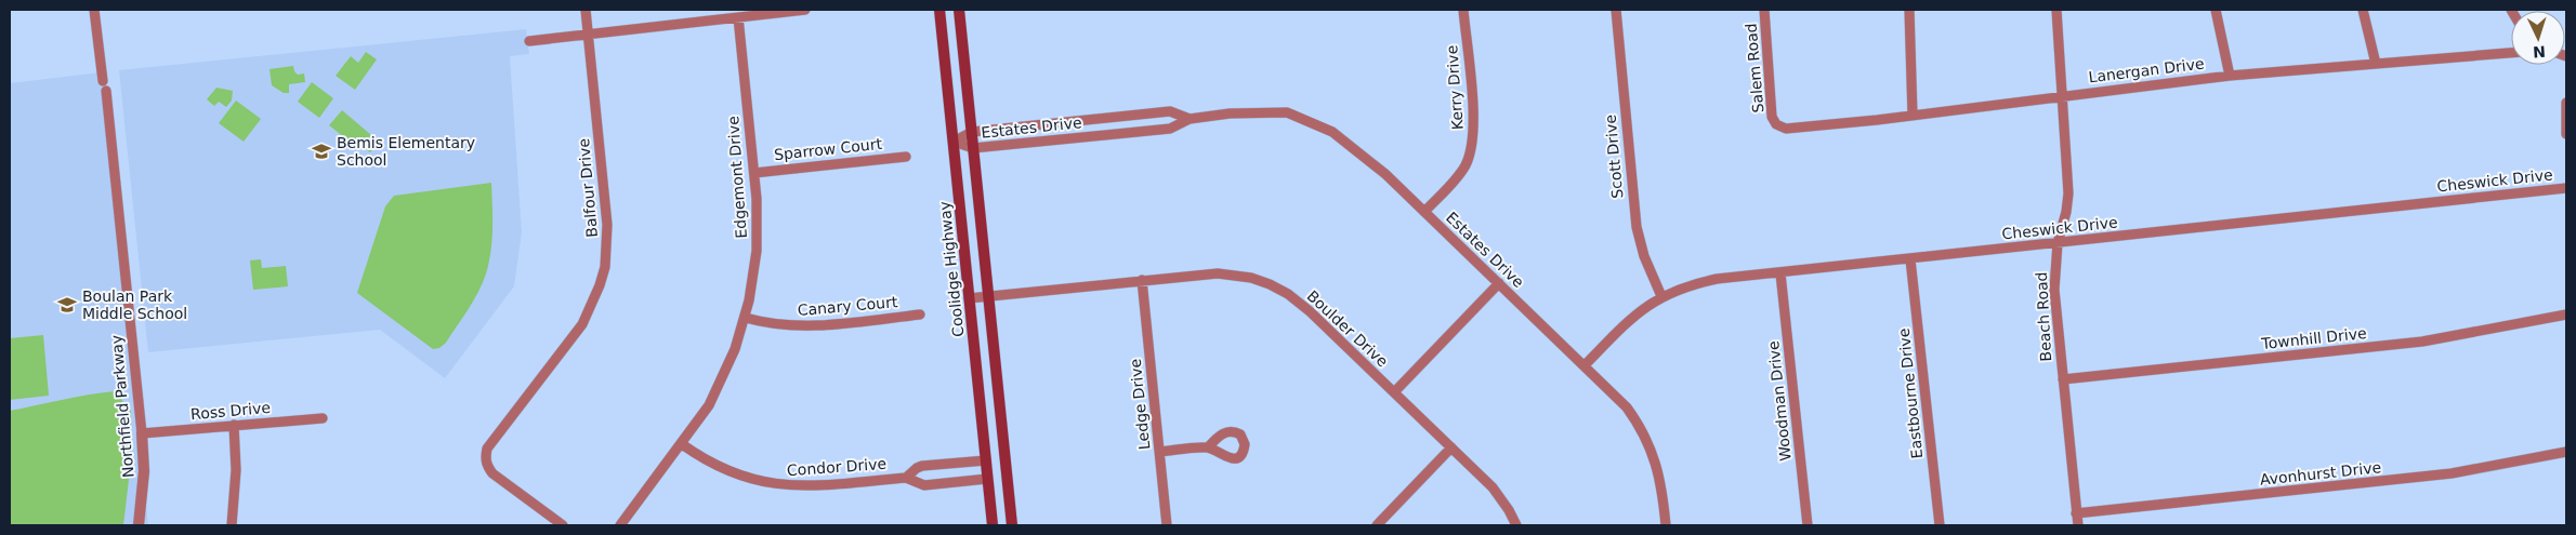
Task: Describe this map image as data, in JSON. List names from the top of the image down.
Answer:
{
  "streets": {
    "main road": ["Coolidge Highway"],
    "street": [
      "Salem Road",
      "Lanergan Drive",
      "Kerry Drive",
      "Estates Drive",
      "Sparrow Court",
      "Scott Drive",
      "Edgemont Drive",
      "Cheswick Drive",
      "Balfour Drive",
      "Canary Court",
      "Beach Road",
      "Boulder Drive",
      "Townhill Drive",
      "Eastbourne Drive",
      "Woodman Drive",
      "Ledge Drive",
      "Northfield Parkway",
      "Ross Drive",
      "Condor Drive",
      "Avonhurst Drive"
    ]
  },
  "crossings": [
    ["Salem Road", "Lanergan Drive"],
    ["Lanergan Drive", "Beach Road"],
    ["Kerry Drive", "Estates Drive"],
    ["Estates Drive", "Cheswick Drive"],
    ["Estates Drive", "Coolidge Highway"],
    ["Sparrow Court", "Edgemont Drive"],
    ["Scott Drive", "Cheswick Drive"],
    ["Edgemont Drive", "Canary Court"],
    ["Edgemont Drive", "Condor Drive"],
    ["Cheswick Drive", "Beach Road"],
    ["Cheswick Drive", "Eastbourne Drive"],
    ["Cheswick Drive", "Woodman Drive"],
    ["Coolidge Highway", "Boulder Drive"],
    ["Coolidge Highway", "Condor Drive"],
    ["Beach Road", "Townhill Drive"],
    ["Beach Road", "Avonhurst Drive"],
    ["Boulder Drive", "Ledge Drive"],
    ["Northfield Parkway", "Ross Drive"]
  ],
  "places": {
    "school or university": ["Bemis Elementary School", "Boulan Park Middle School"]
  },
  "north": "bottom"
}
